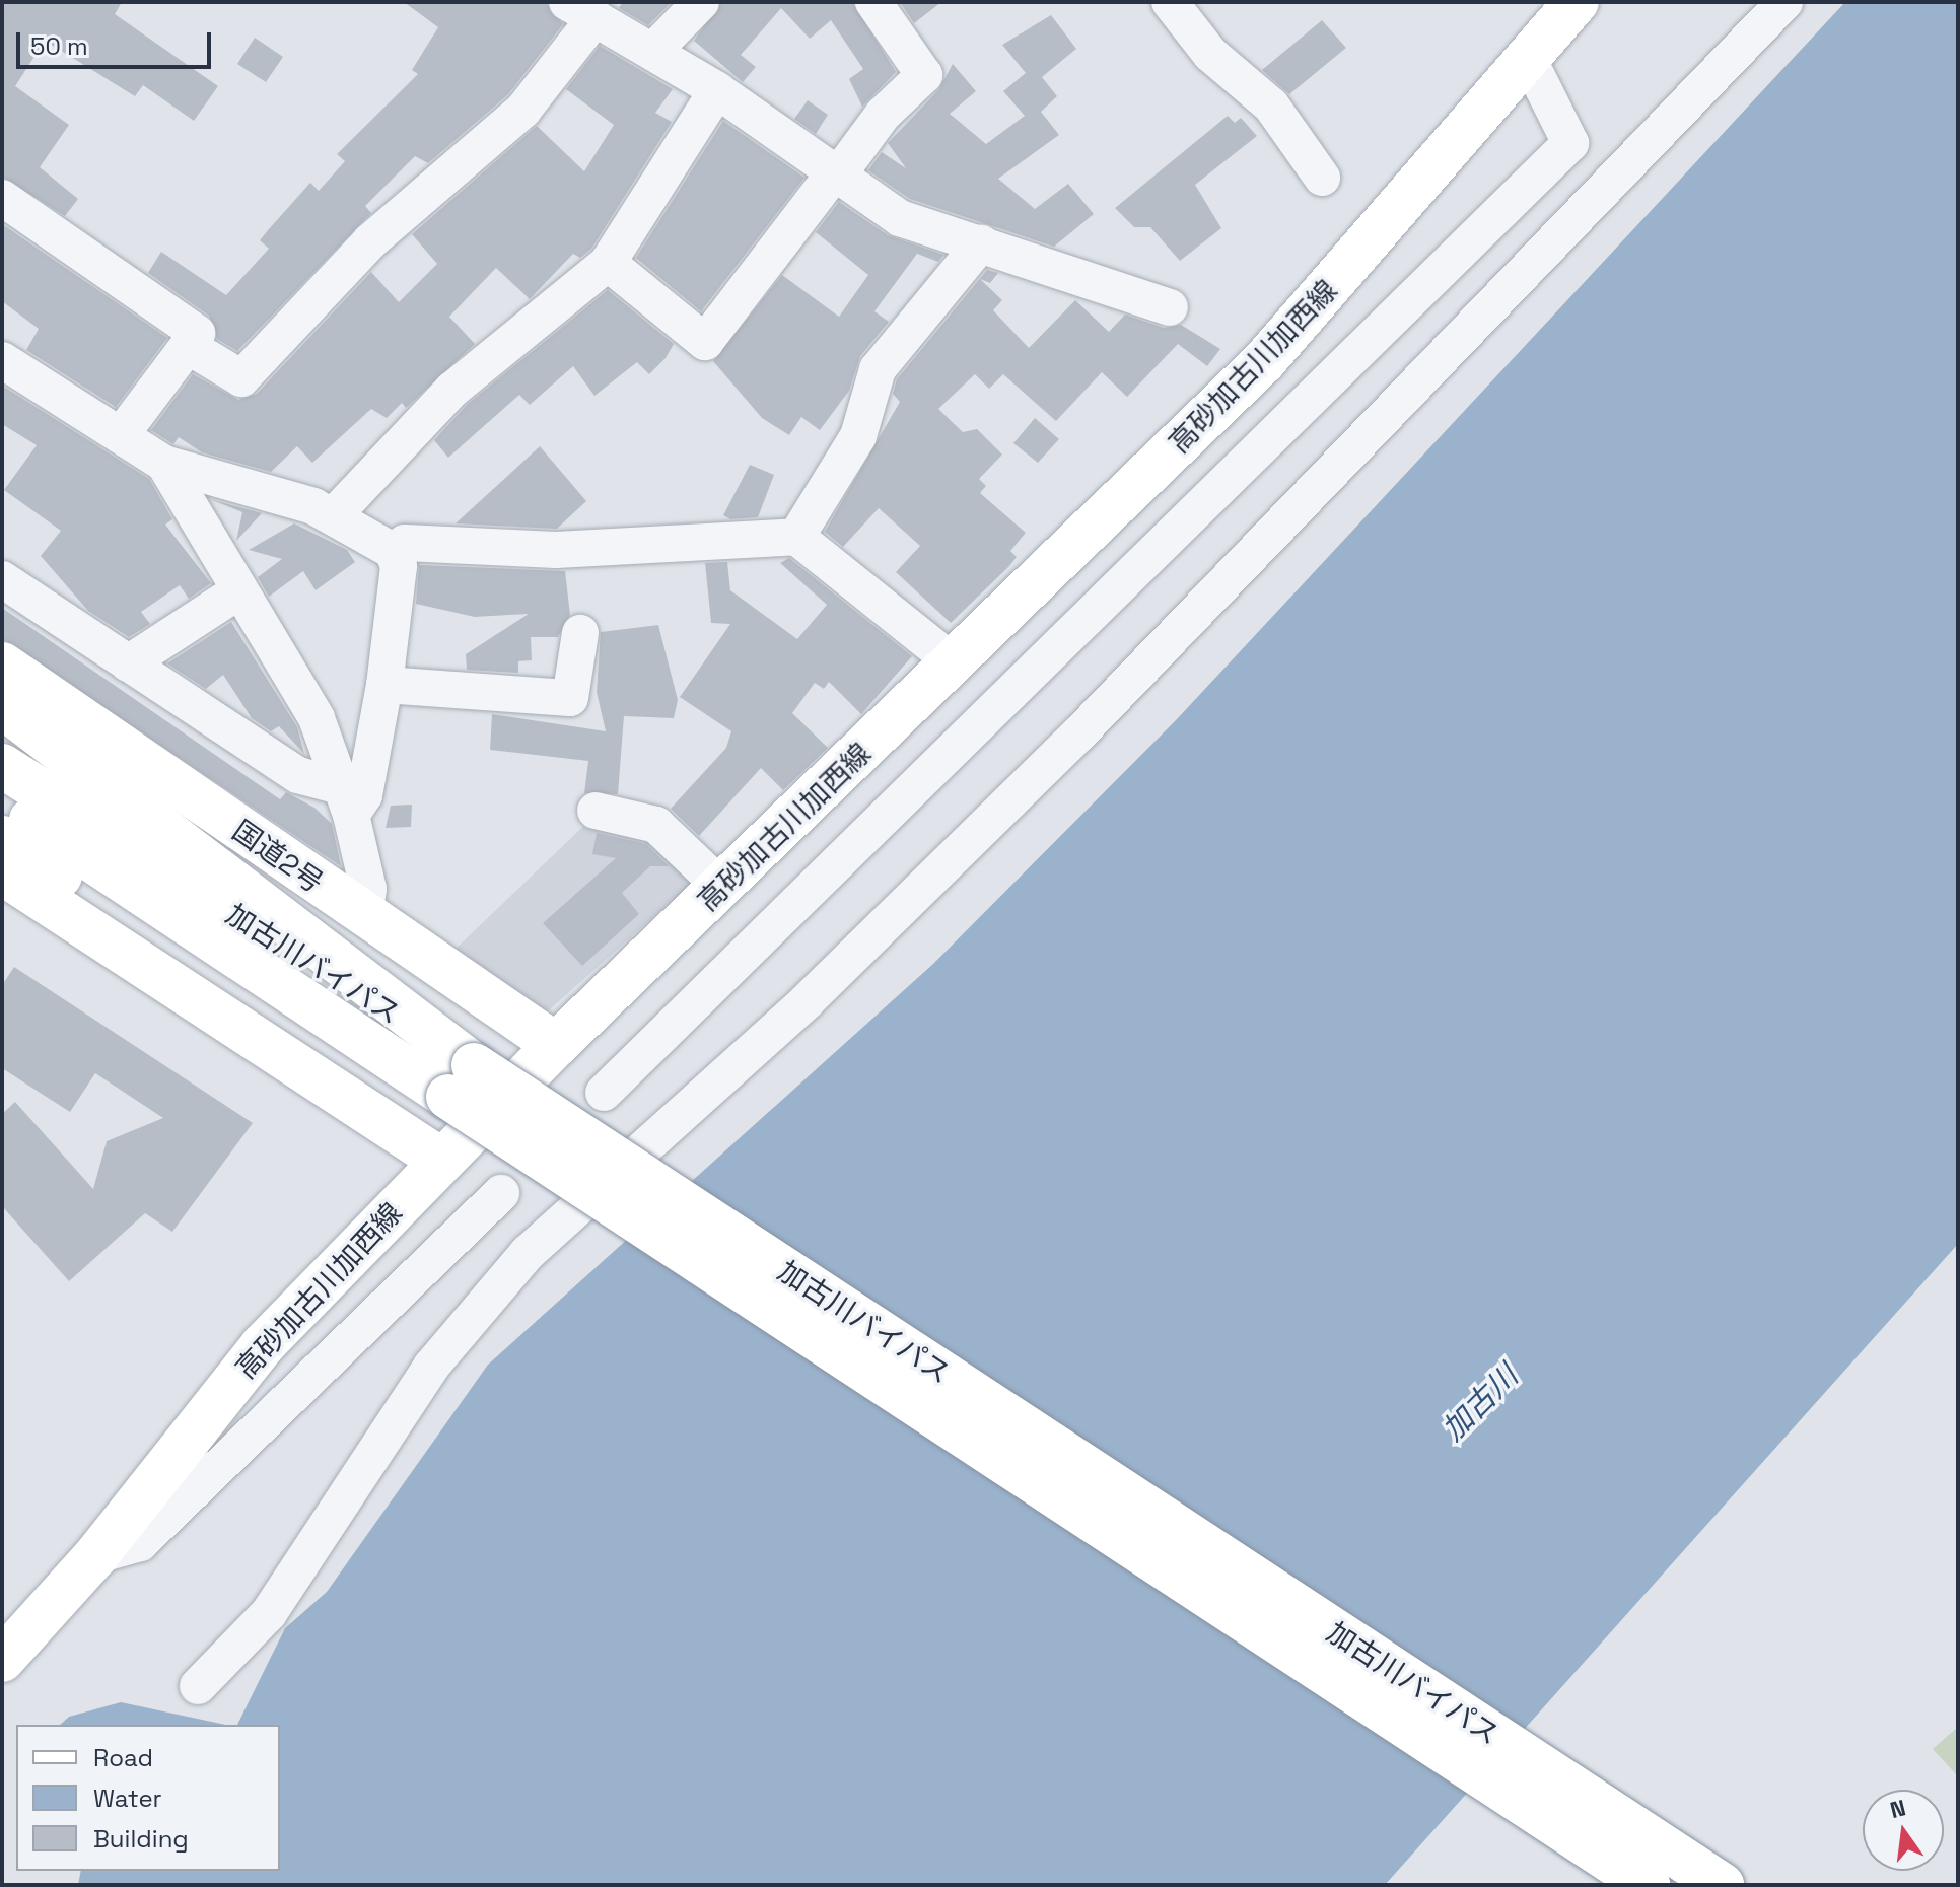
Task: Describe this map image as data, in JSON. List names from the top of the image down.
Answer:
{
  "streets": {
    "main road": ["高砂加古川加西線", "国道2号", "加古川バイパス"]
  },
  "crossings": [
    ["高砂加古川加西線", "国道2号"]
  ],
  "water": ["加古川"],
  "legend": ["Road", "Water", "Building"],
  "scale_bar": "50 m",
  "north": "top"
}
